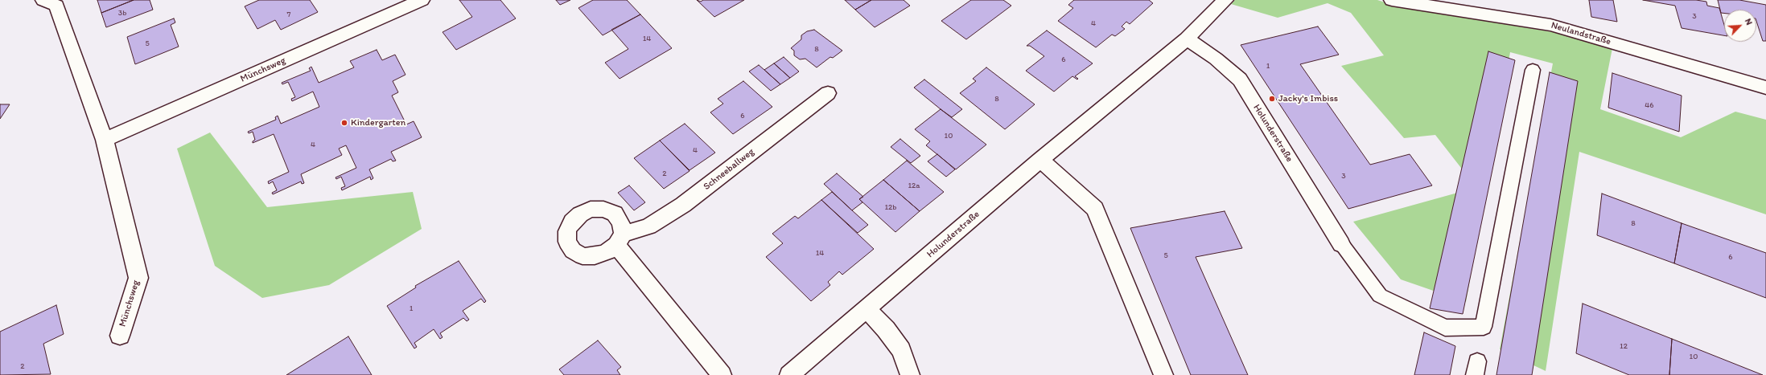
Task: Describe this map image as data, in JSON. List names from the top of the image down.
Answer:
{
  "streets": {
    "street": [
      "Neulandstraße",
      "Münchsweg",
      "Holunderstraße",
      "Schneeballweg"
    ]
  },
  "places": ["Jacky's Imbiss", "Kindergarten"],
  "house_numbers": [
    "3b",
    "7",
    "3",
    "4",
    "14",
    "5",
    "8",
    "6",
    "1",
    "8",
    "46",
    "6",
    "10",
    "4",
    "4",
    "2",
    "3",
    "12a",
    "12b",
    "8",
    "14",
    "5",
    "6",
    "1",
    "12",
    "10",
    "2"
  ],
  "north": "top right"
}
